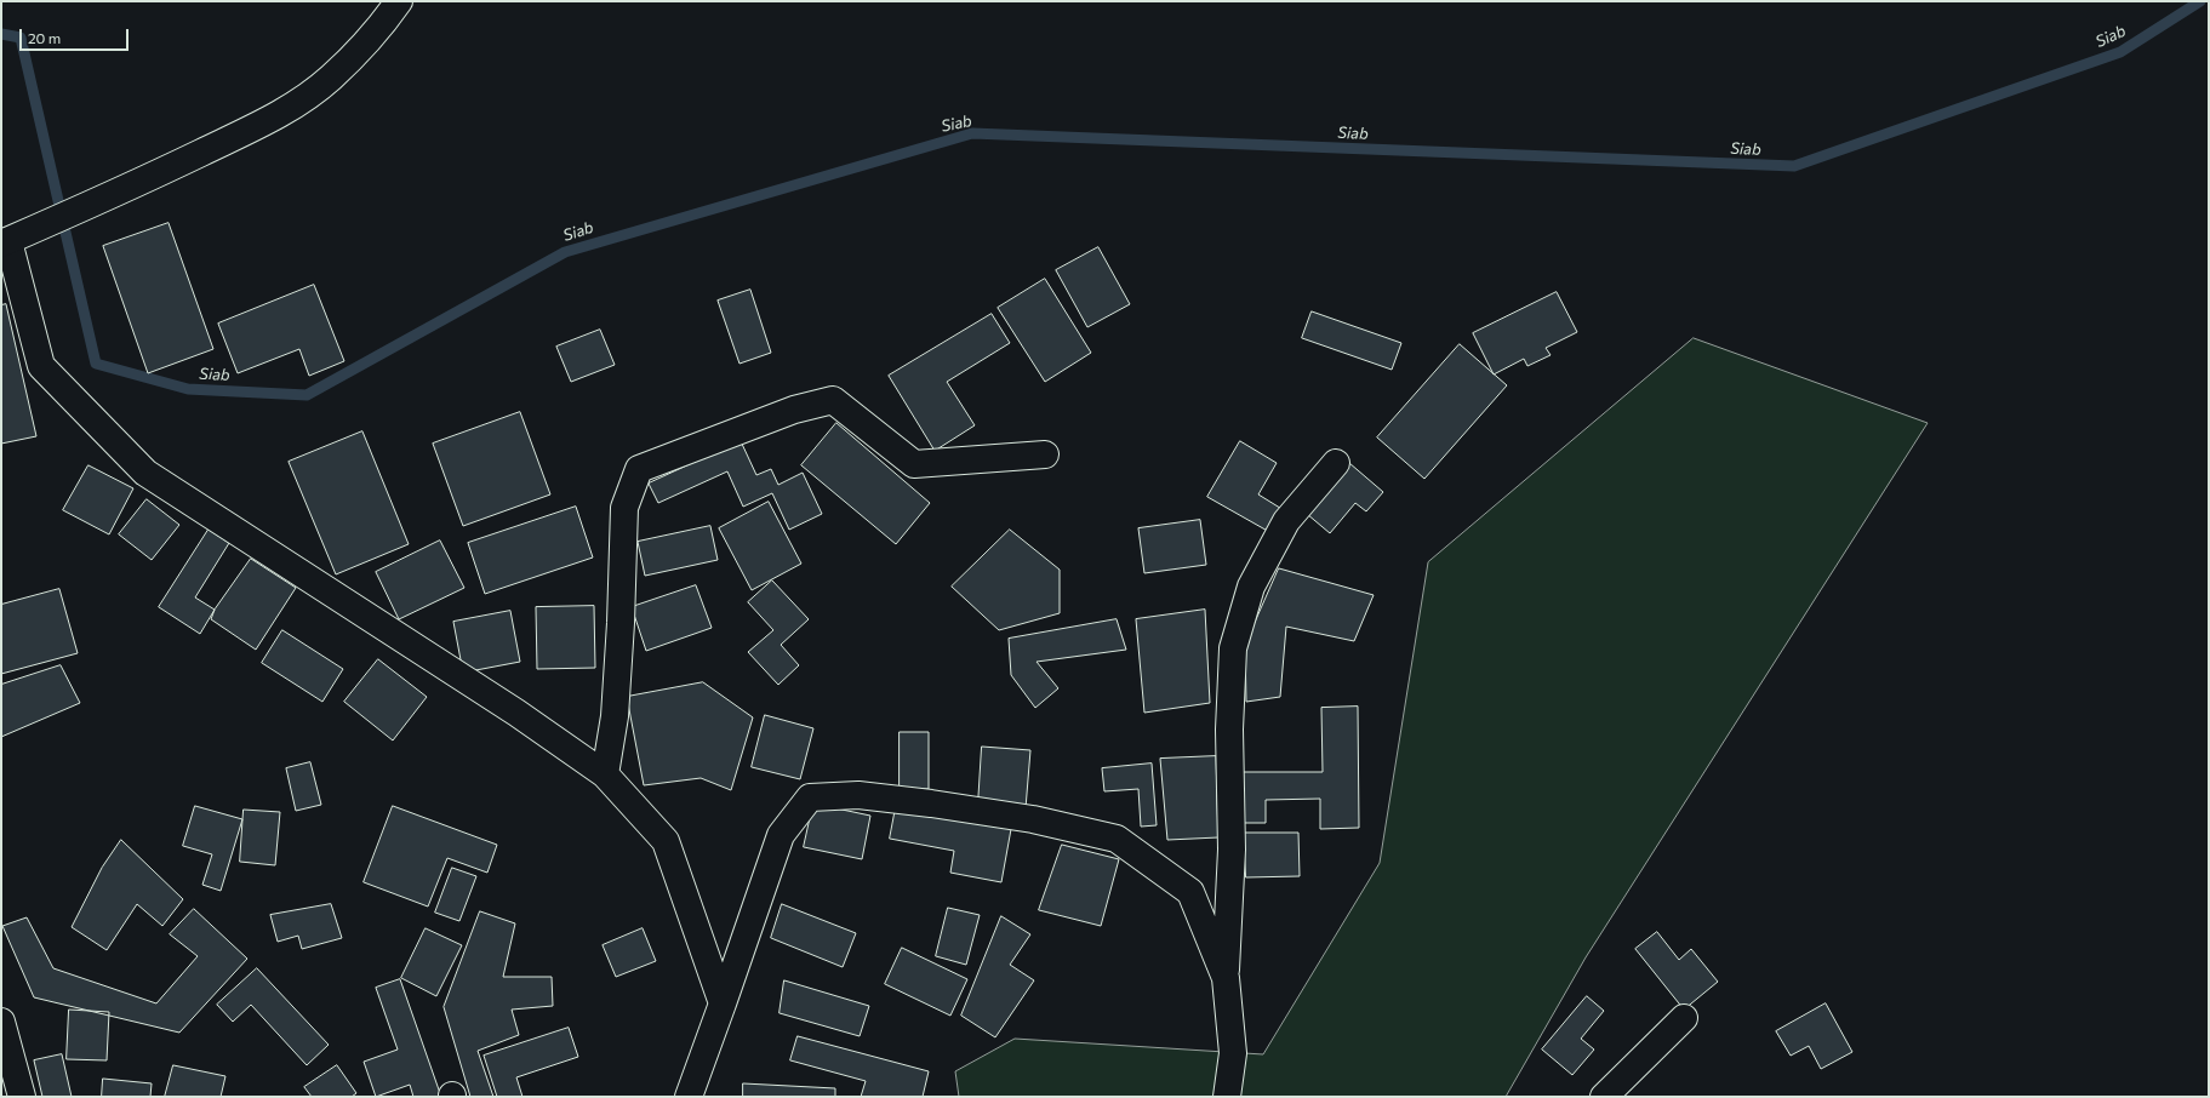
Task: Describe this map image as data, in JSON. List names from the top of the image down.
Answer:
{
  "water": ["Siab"],
  "scale_bar": "20 m"
}
